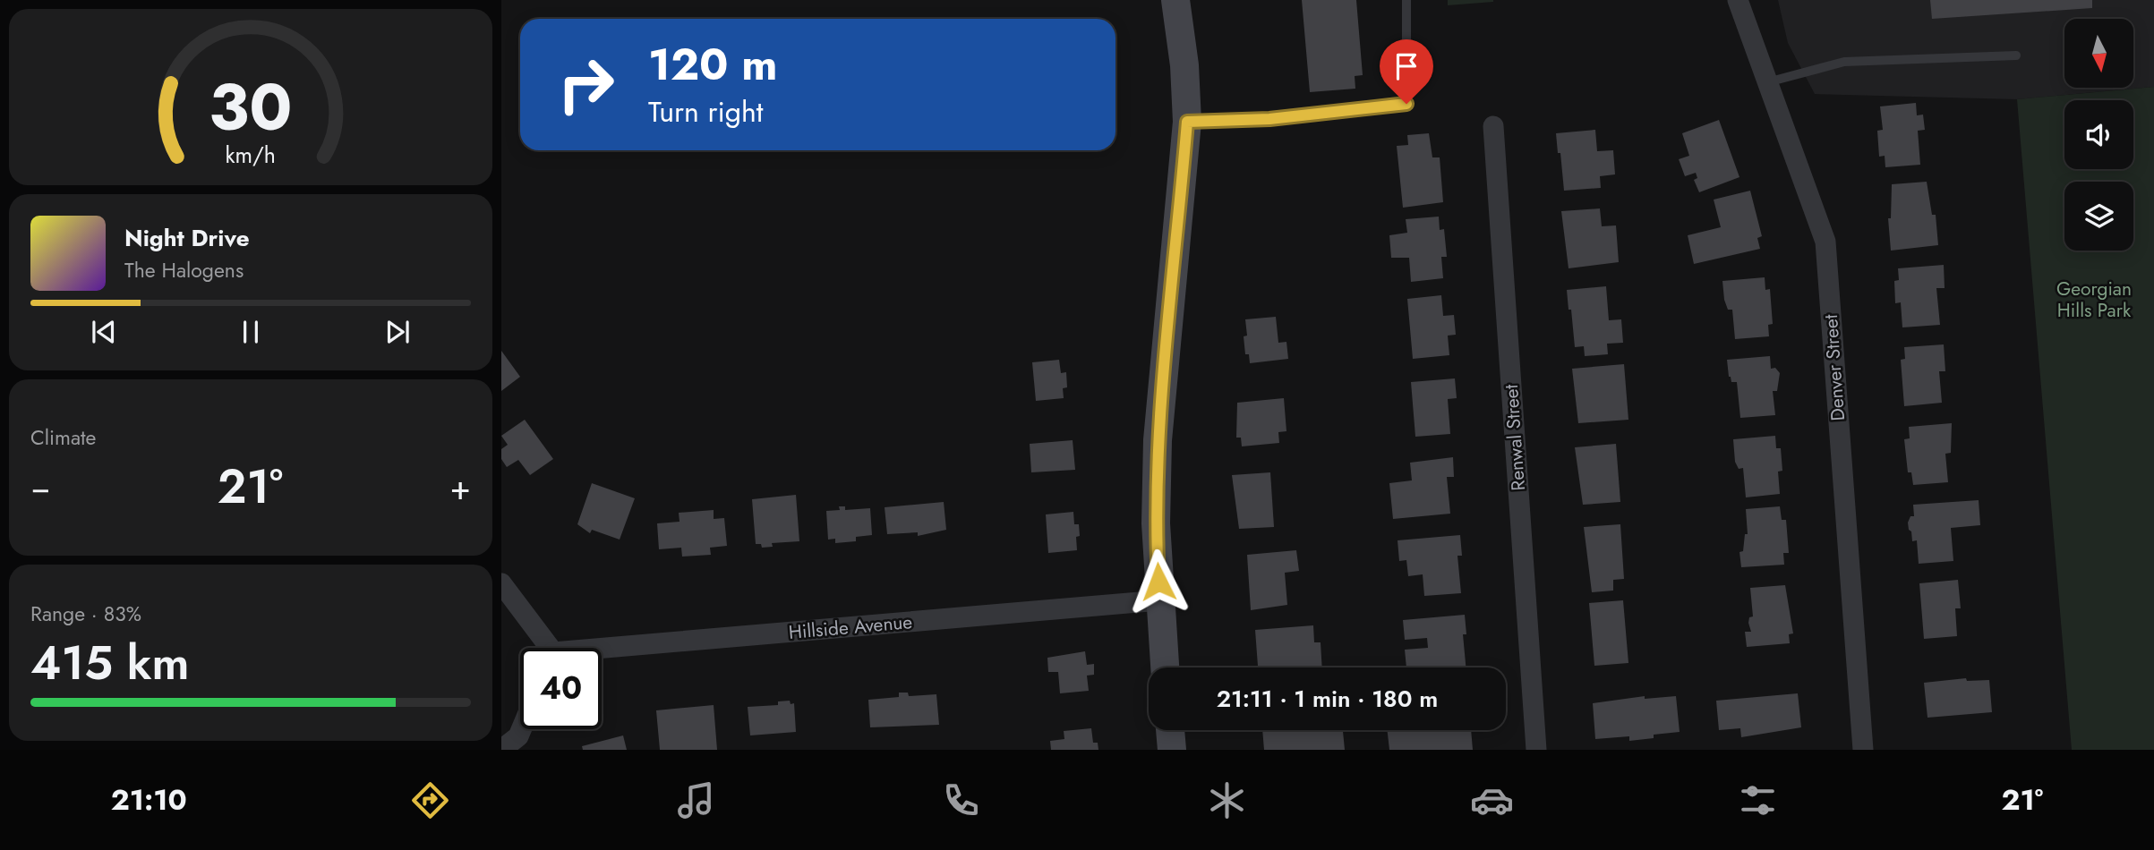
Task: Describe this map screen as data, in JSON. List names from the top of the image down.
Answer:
{
  "streets": {
    "street": ["Denver Street", "Renwal Street", "Hillside Avenue"]
  },
  "parks": ["Georgian Hills Park"],
  "north": "bottom",
  "page": {
    "turn": ["120 m", "Turn right"],
    "song": ["Night Drive", "The Halogens"],
    "tile": [
      "Climate",
      ["Range · 83%", "415 km"]
    ],
    "heat": ["−", "21°", "+"],
    "limit": "40",
    "trip": "21:11 · 1 min · 180 m",
    "tabs": ["21:10", "21°"],
    "gauge": ["30", "km/h"]
  }
}
